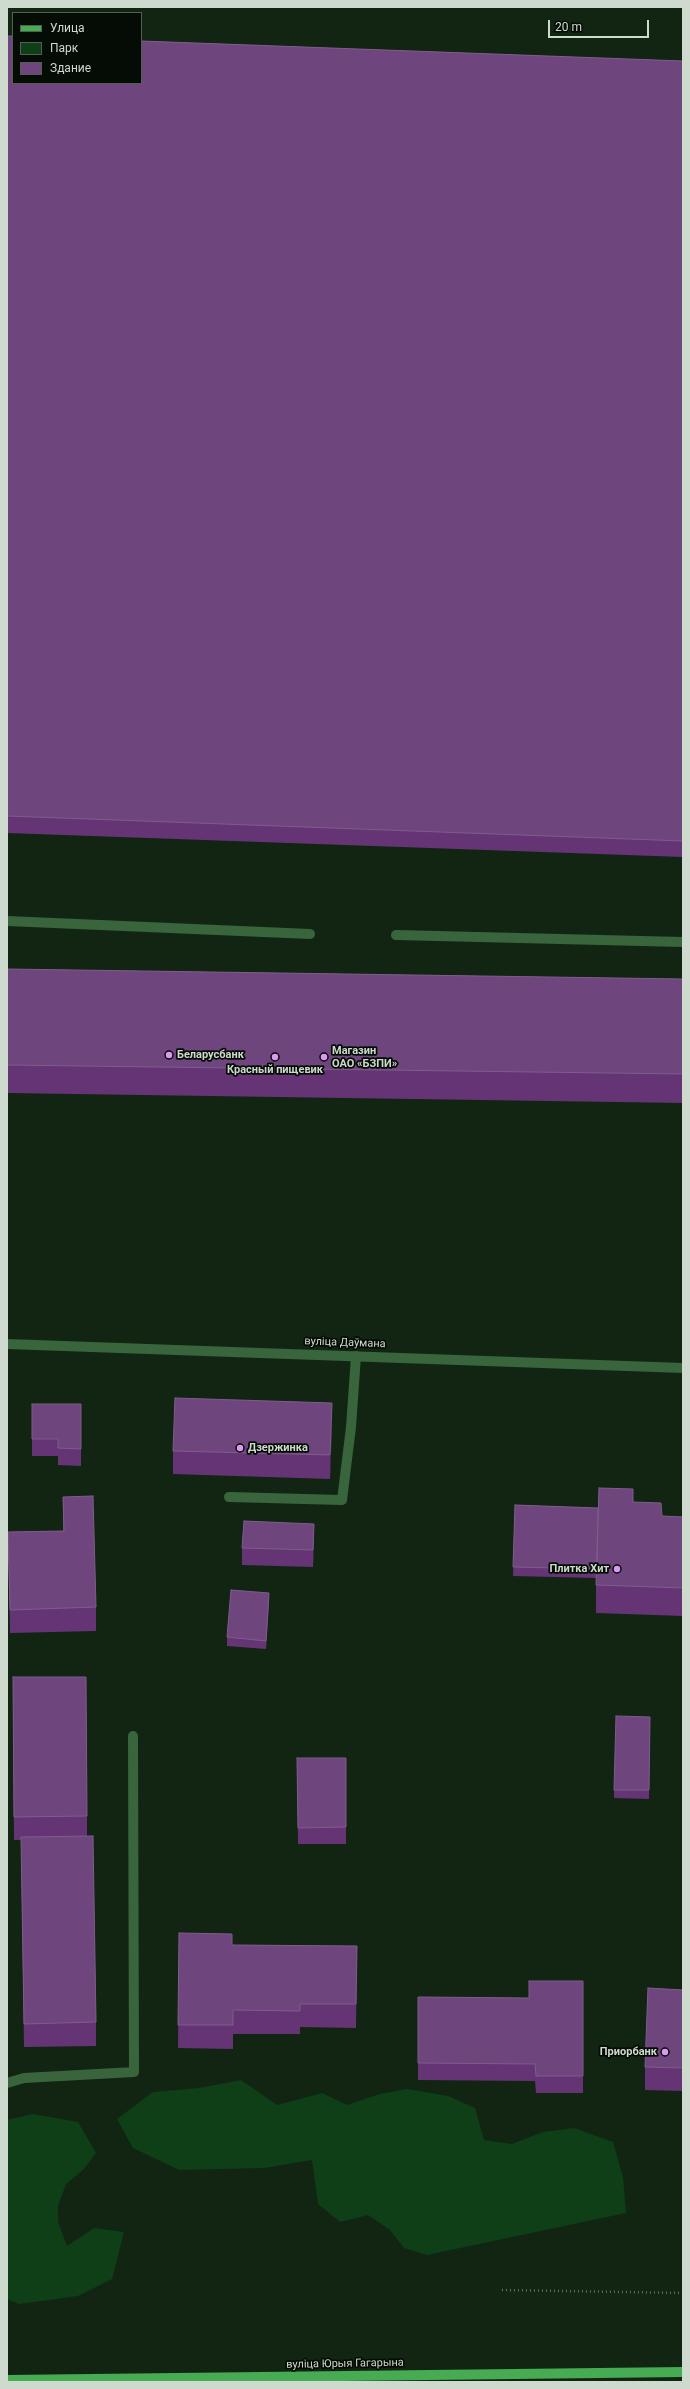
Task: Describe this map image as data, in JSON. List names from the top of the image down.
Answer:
{
  "streets": {
    "main road": ["вуліца Юрыя Гагарына"],
    "street": ["вуліца Даўмана"]
  },
  "places": [
    "Беларусбанк",
    "Красный пищевик",
    "Магазин ОАО «БЗПИ»",
    "Дзержинка",
    "Плитка Хит",
    "Приорбанк"
  ],
  "legend": ["Улица", "Парк", "Здание"],
  "scale_bar": "20 m"
}
